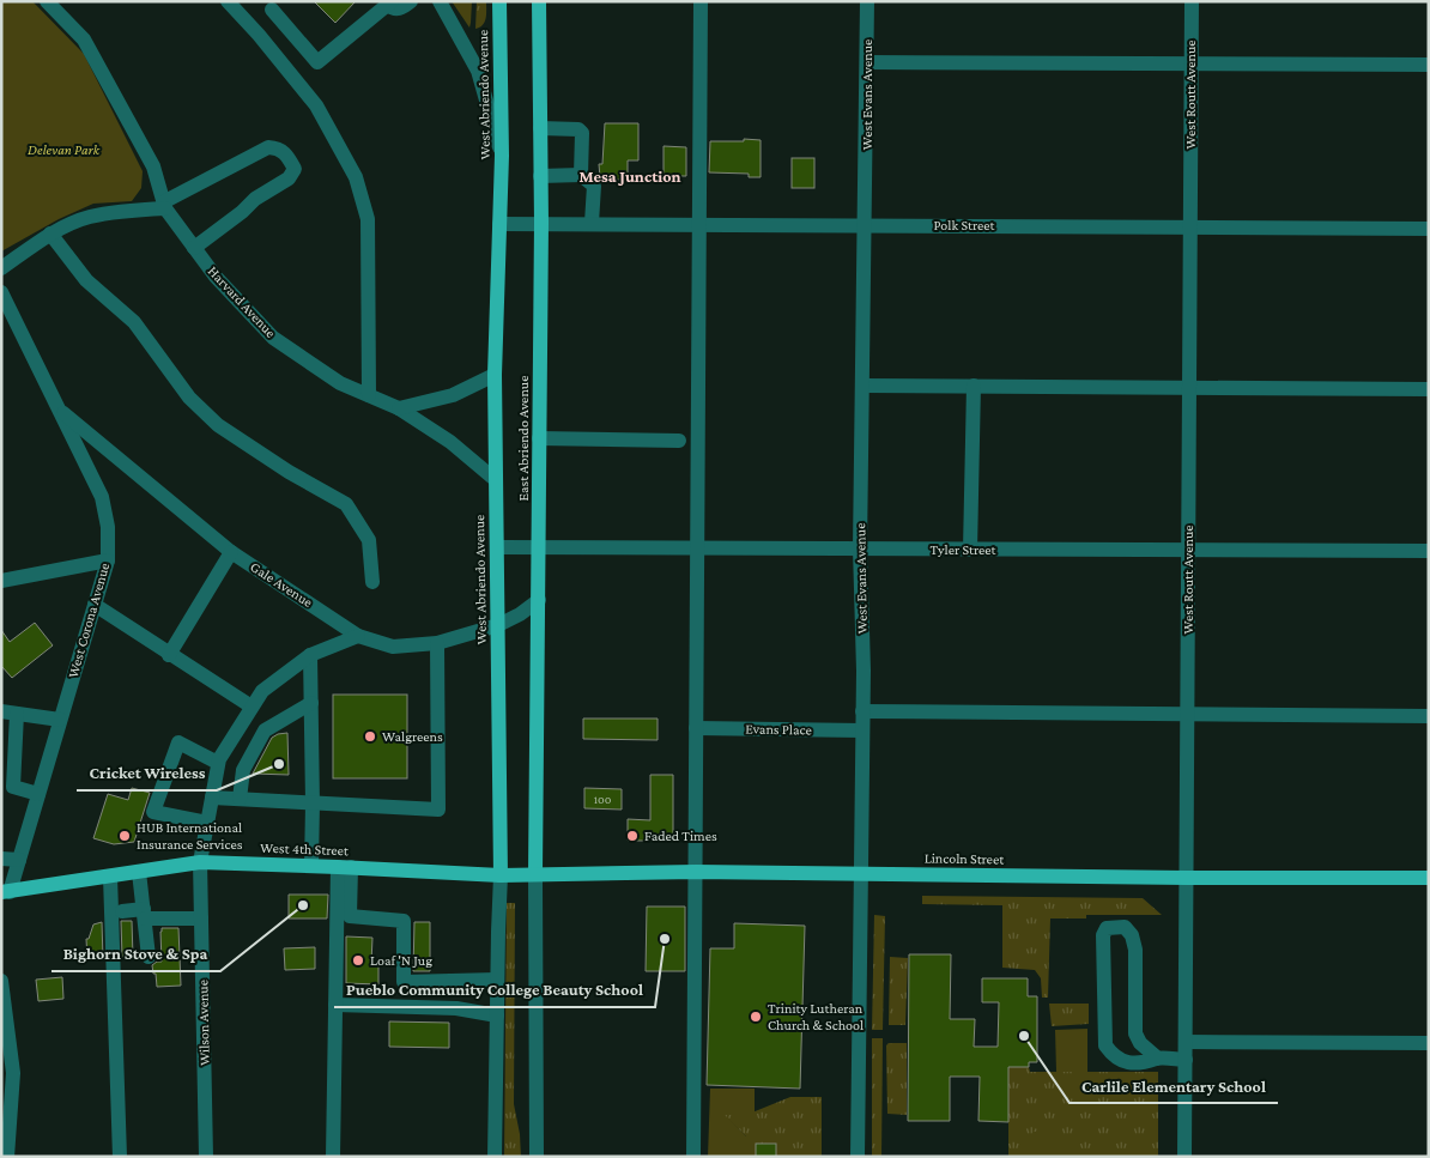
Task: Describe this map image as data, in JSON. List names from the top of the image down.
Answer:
{
  "streets": {
    "main road": [
      "West Abriendo Avenue",
      "East Abriendo Avenue",
      "West 4th Street",
      "Lincoln Street"
    ],
    "street": [
      "West Evans Avenue",
      "West Routt Avenue",
      "Polk Street",
      "Harvard Avenue",
      "Tyler Street",
      "Gale Avenue",
      "West Corona Avenue",
      "Evans Place",
      "Wilson Avenue"
    ]
  },
  "crossings": [
    ["West Abriendo Avenue", "Polk Street"],
    ["West Abriendo Avenue", "Harvard Avenue"],
    ["West Abriendo Avenue", "Tyler Street"],
    ["West Abriendo Avenue", "Gale Avenue"],
    ["West Abriendo Avenue", "West 4th Street"],
    ["West Abriendo Avenue", "Lincoln Street"],
    ["West Evans Avenue", "Polk Street"],
    ["West Evans Avenue", "Tyler Street"],
    ["West Evans Avenue", "Evans Place"],
    ["West Evans Avenue", "Lincoln Street"],
    ["West Routt Avenue", "Polk Street"],
    ["West Routt Avenue", "Tyler Street"],
    ["West Routt Avenue", "Lincoln Street"],
    ["Polk Street", "East Abriendo Avenue"],
    ["East Abriendo Avenue", "Tyler Street"],
    ["East Abriendo Avenue", "Gale Avenue"],
    ["East Abriendo Avenue", "Lincoln Street"],
    ["Gale Avenue", "West Corona Avenue"],
    ["Gale Avenue", "Wilson Avenue"],
    ["West Corona Avenue", "West 4th Street"],
    ["West 4th Street", "Lincoln Street"],
    ["West 4th Street", "Wilson Avenue"]
  ],
  "districts": ["Mesa Junction"],
  "parks": ["Delevan Park"],
  "places": [
    "Walgreens",
    "Cricket Wireless",
    "HUB International Insurance Services",
    "Faded Times",
    "Bighorn Stove & Spa",
    "Pueblo Community College Beauty School",
    "Loaf 'N Jug",
    "Trinity Lutheran Church & School",
    "Carlile Elementary School"
  ],
  "house_numbers": ["100"]
}
